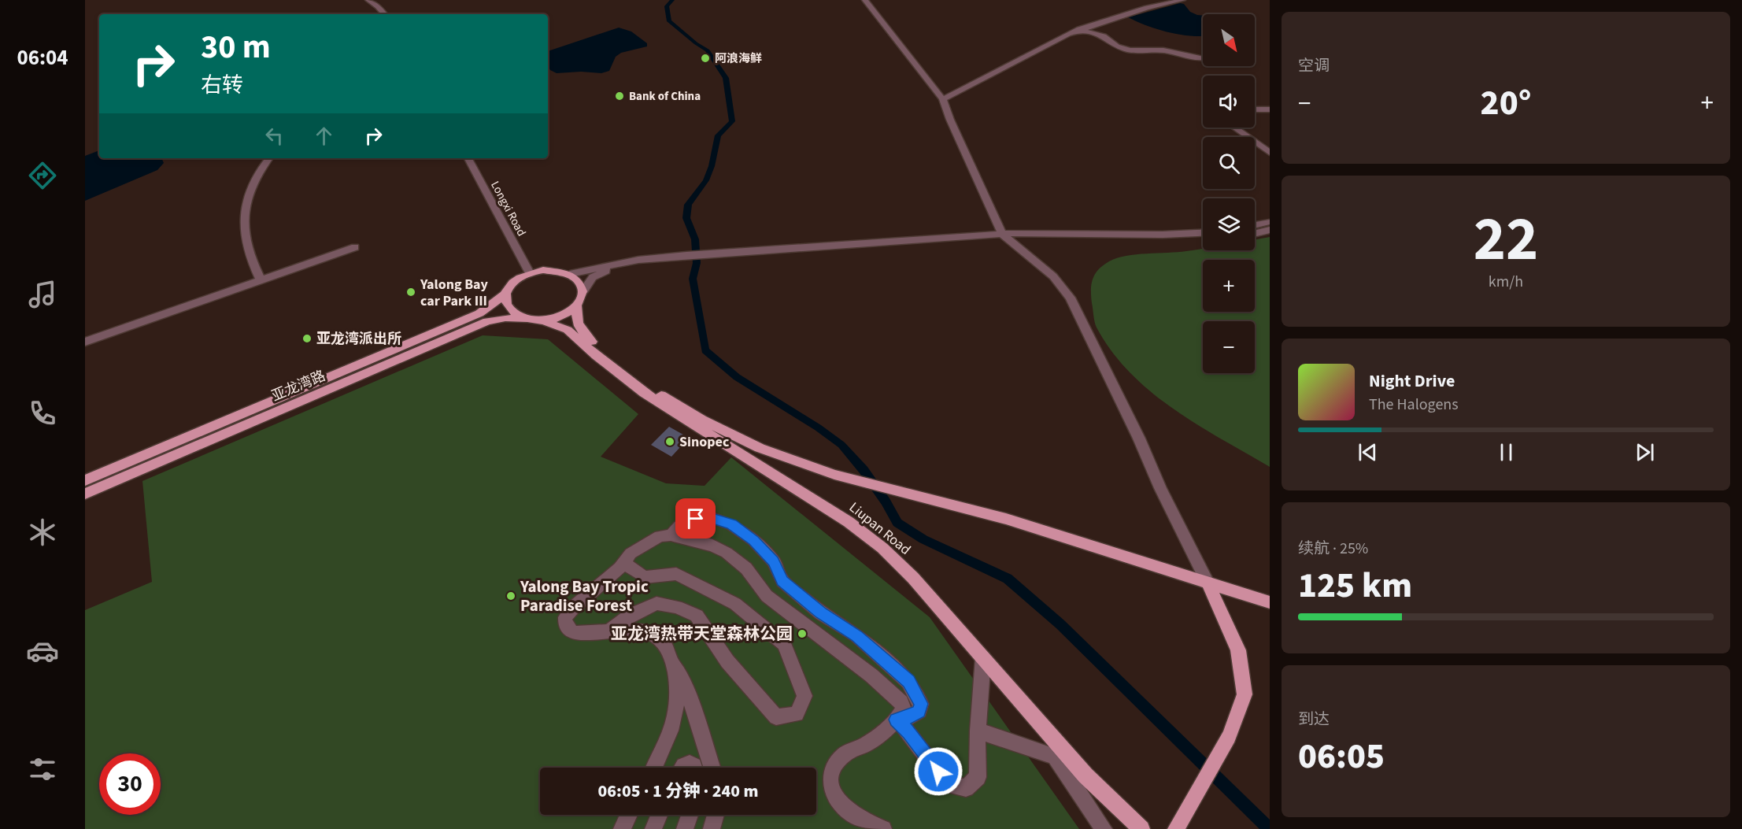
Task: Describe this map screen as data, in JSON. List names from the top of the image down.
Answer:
{
  "streets": {
    "main road": ["亚龙湾路", "Liupan Road"],
    "street": ["Longxi Road"]
  },
  "crossings": [
    ["Longxi Road", "亚龙湾路"],
    ["Longxi Road", "Liupan Road"],
    ["亚龙湾路", "Liupan Road"]
  ],
  "places": [
    "阿浪海鲜",
    "Bank of China",
    "Yalong Bay car Park III",
    "亚龙湾派出所",
    "Sinopec",
    "Yalong Bay Tropic Paradise Forest",
    "亚龙湾热带天堂森林公园"
  ],
  "north": "bottom right",
  "page": {
    "tabs": "06:04",
    "tile": [
      "空调",
      ["22", "km/h"],
      ["续航 · 25%", "125 km"],
      ["到达", "06:05"]
    ],
    "map_buttons": ["+", "−"],
    "turn": ["30 m", "右转"],
    "heat": ["−", "20°", "+"],
    "song": ["Night Drive", "The Halogens"],
    "limit": "30",
    "trip": "06:05 · 1 分钟 · 240 m"
  }
}
